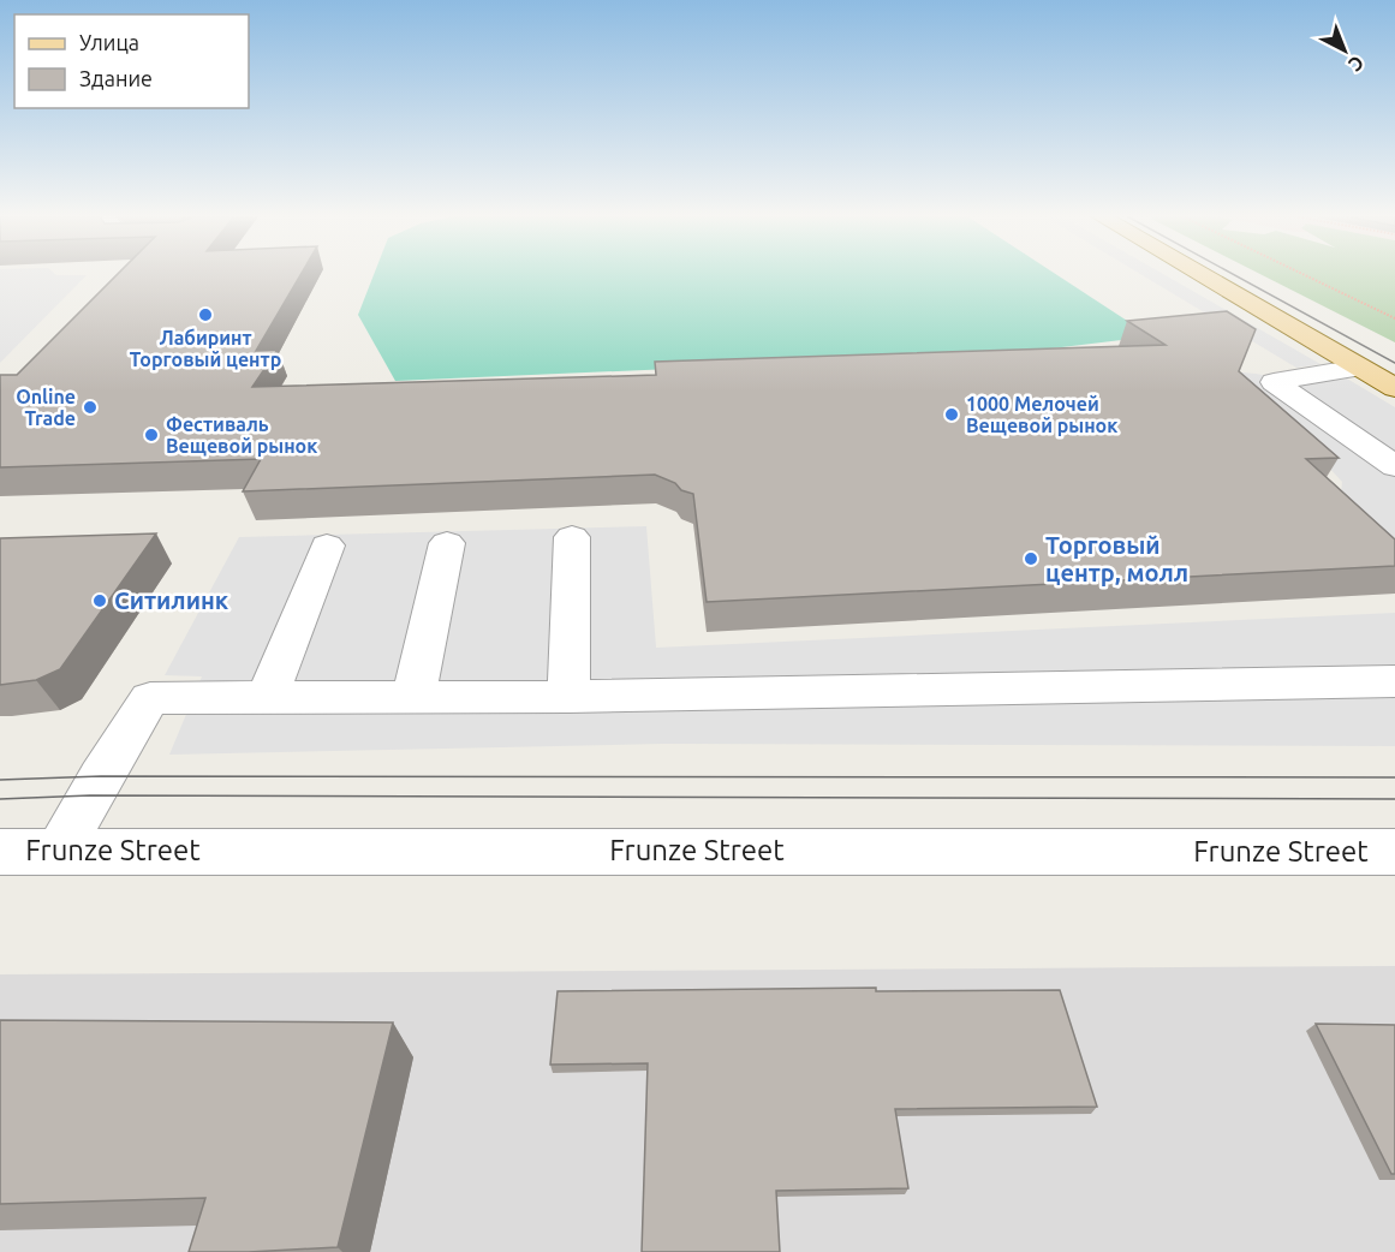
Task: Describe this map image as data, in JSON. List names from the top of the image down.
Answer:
{
  "streets": {
    "street": ["Frunze Street"]
  },
  "places": [
    "Лабиринт Торговый центр",
    "Online Trade",
    "1000 Мелочей Вещевой рынок",
    "Фестиваль Вещевой рынок",
    "Торговый центр, молл",
    "Ситилинк"
  ],
  "legend": ["Улица", "Здание"],
  "north": "bottom right"
}
